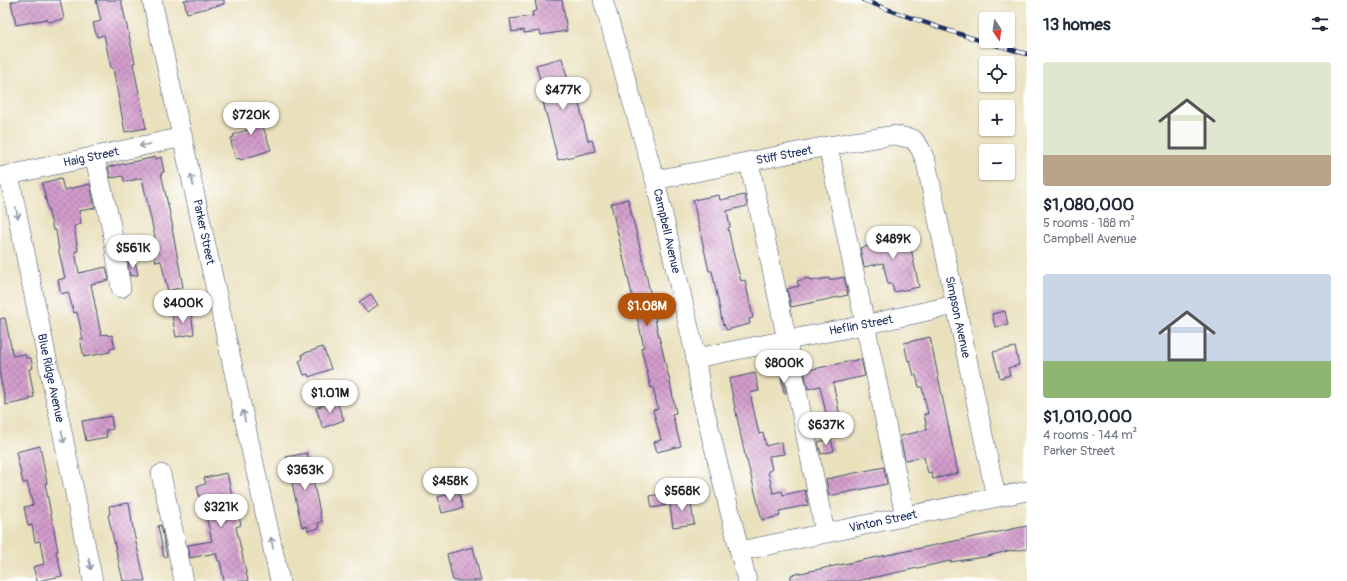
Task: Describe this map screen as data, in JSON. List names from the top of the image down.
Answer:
{
  "streets": {
    "street": [
      "Stiff Street",
      "Haig Street",
      "Campbell Avenue",
      "Parker Street",
      "Simpson Avenue",
      "Heflin Street",
      "Blue Ridge Avenue",
      "Vinton Street"
    ]
  },
  "crossings": [
    ["Stiff Street", "Campbell Avenue"],
    ["Stiff Street", "Simpson Avenue"],
    ["Haig Street", "Parker Street"],
    ["Haig Street", "Blue Ridge Avenue"],
    ["Campbell Avenue", "Heflin Street"],
    ["Campbell Avenue", "Vinton Street"],
    ["Simpson Avenue", "Heflin Street"],
    ["Simpson Avenue", "Vinton Street"]
  ],
  "one_way": ["Haig Street"],
  "north": "bottom",
  "page": {
    "heading": "13 homes",
    "map_buttons": ["+", "−"],
    "list": [
      {
        "name": "$1,080,000",
        "note": "5 rooms · 188 m² · Campbell Avenue"
      },
      {
        "name": "$1,010,000",
        "note": "4 rooms · 144 m² · Parker Street"
      }
    ],
    "price": [
      "$477K",
      "$720K",
      "$489K",
      "$561K",
      "$400K",
      "$1.08M",
      "$800K",
      "$1.01M",
      "$637K",
      "$363K",
      "$458K",
      "$568K",
      "$321K"
    ]
  }
}
